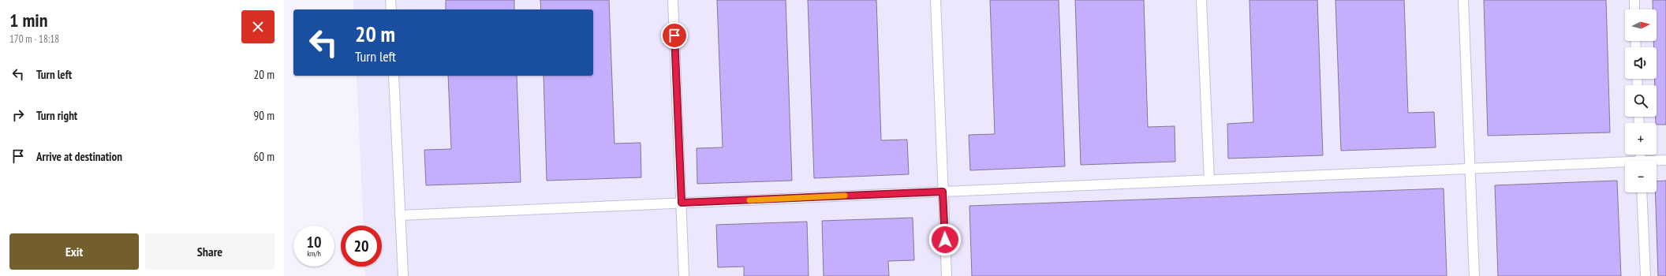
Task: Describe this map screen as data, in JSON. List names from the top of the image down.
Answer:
{
  "north": "right",
  "page": {
    "heading": ["1 min", "170 m · 18:18"],
    "map_buttons": ["+", "−"],
    "turn": ["20 m", "Turn left"],
    "list": [
      {
        "name": "Turn left",
        "value": "20 m"
      },
      {
        "name": "Turn right",
        "value": "90 m"
      },
      {
        "name": "Arrive at destination",
        "value": "60 m"
      }
    ],
    "speed": "10 km/h",
    "limit": "20",
    "buttons": ["Exit", "Share"]
  }
}
